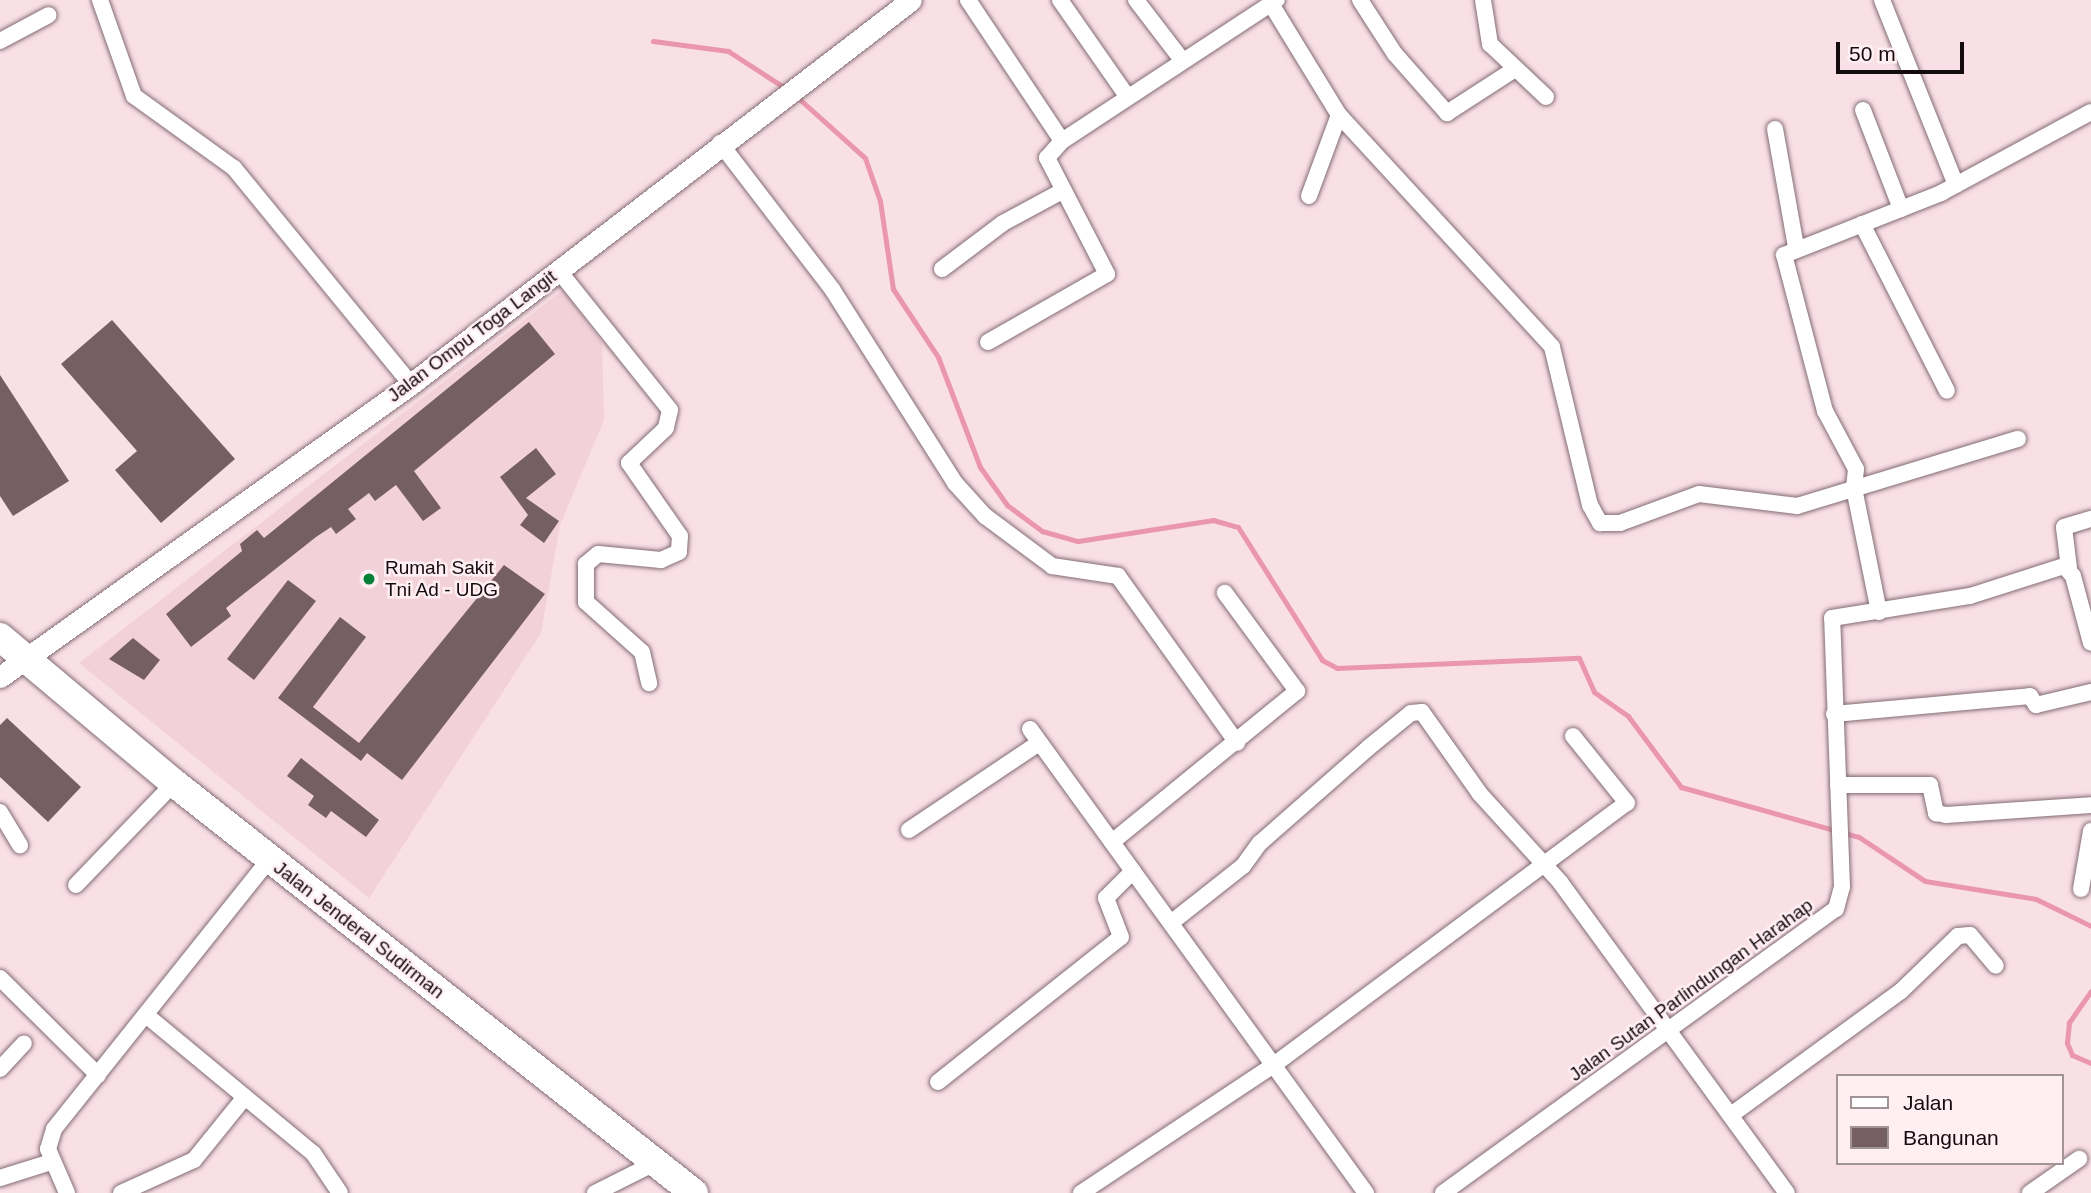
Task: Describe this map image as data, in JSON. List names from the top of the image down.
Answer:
{
  "streets": {
    "highway": ["Jalan Jenderal Sudirman"],
    "main road": ["Jalan Ompu Toga Langit"],
    "street": ["Jalan Sutan Parlindungan Harahap"]
  },
  "crossings": [
    ["Jalan Ompu Toga Langit", "Jalan Jenderal Sudirman"]
  ],
  "places": ["Rumah Sakit Tni Ad - UDG"],
  "legend": ["Jalan", "Bangunan"],
  "scale_bar": "50 m"
}
